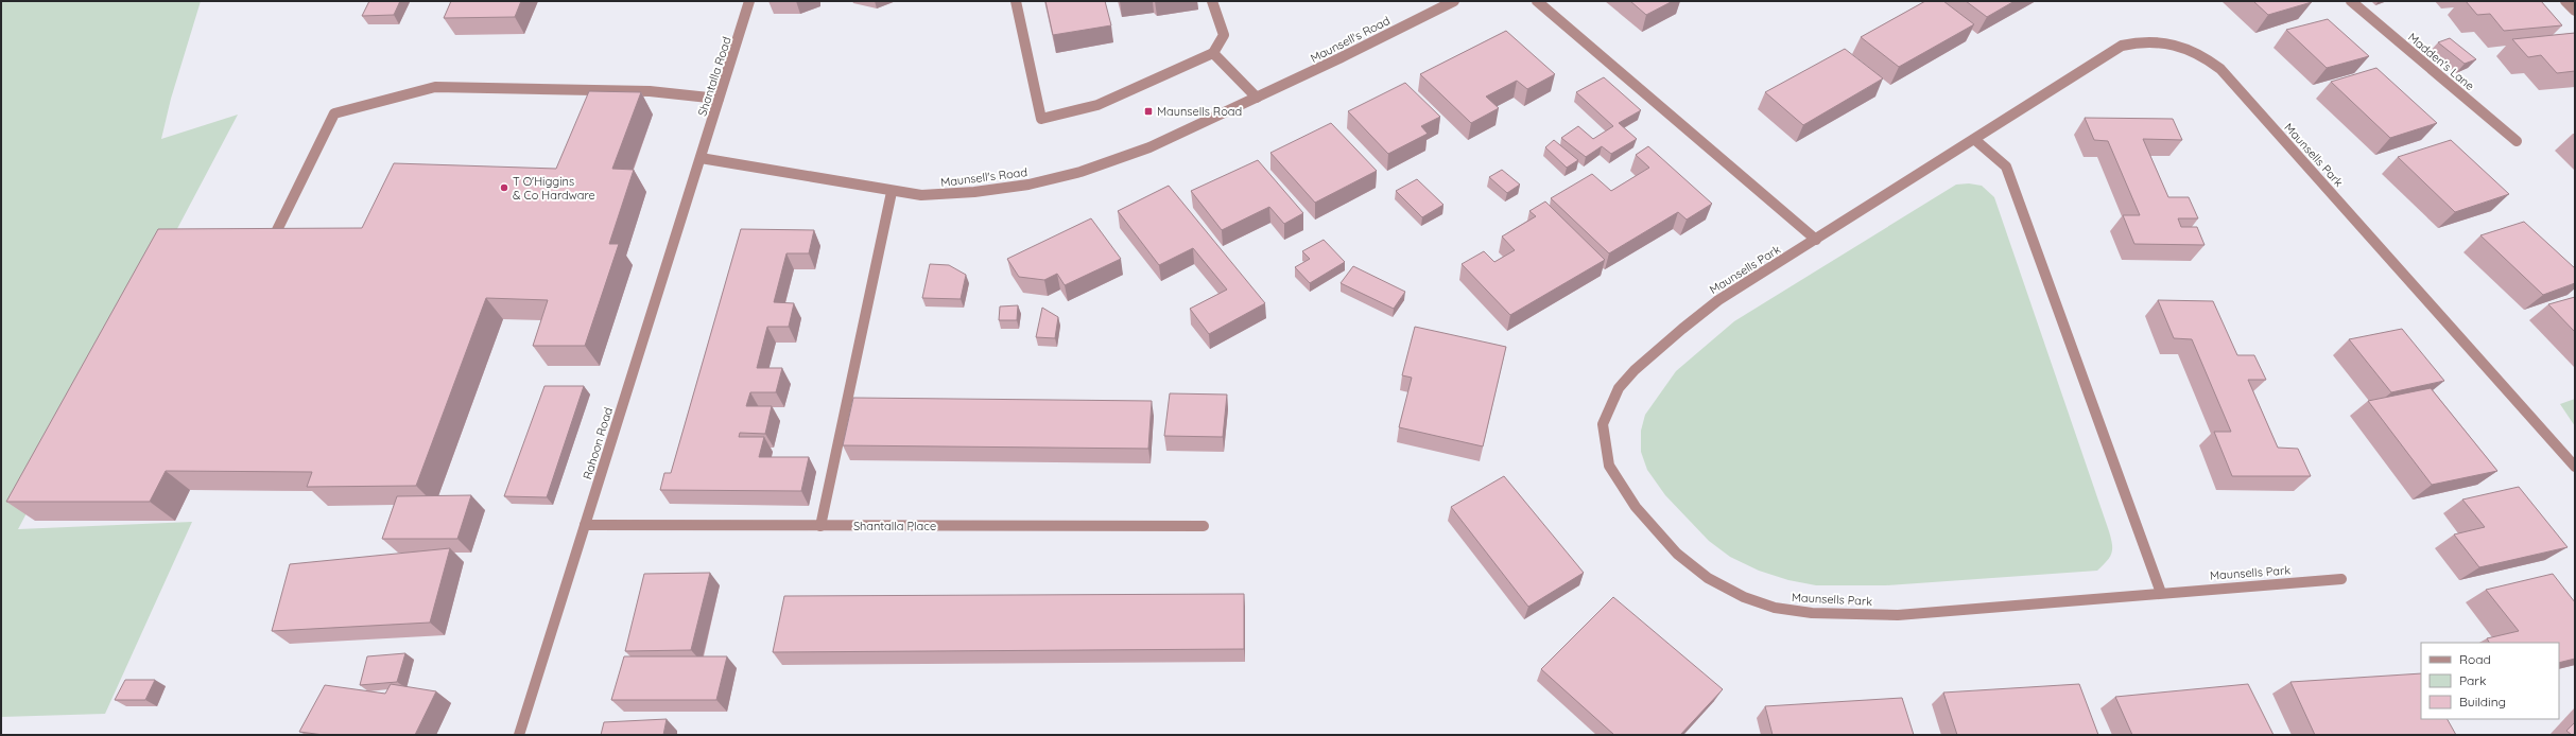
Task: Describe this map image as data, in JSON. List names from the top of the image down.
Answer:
{
  "streets": {
    "street": [
      "Maunsell's Road",
      "Madden's Lane",
      "Shantalla Road",
      "Maunsells Park",
      "Rahoon Road",
      "Shantalla Place"
    ]
  },
  "crossings": [
    ["Maunsell's Road", "Shantalla Road"],
    ["Maunsell's Road", "Rahoon Road"],
    ["Shantalla Road", "Rahoon Road"],
    ["Rahoon Road", "Shantalla Place"]
  ],
  "places": {
    "transit": ["Maunsells Road"],
    "other": ["T O'Higgins & Co Hardware"]
  },
  "legend": ["Road", "Park", "Building"]
}
